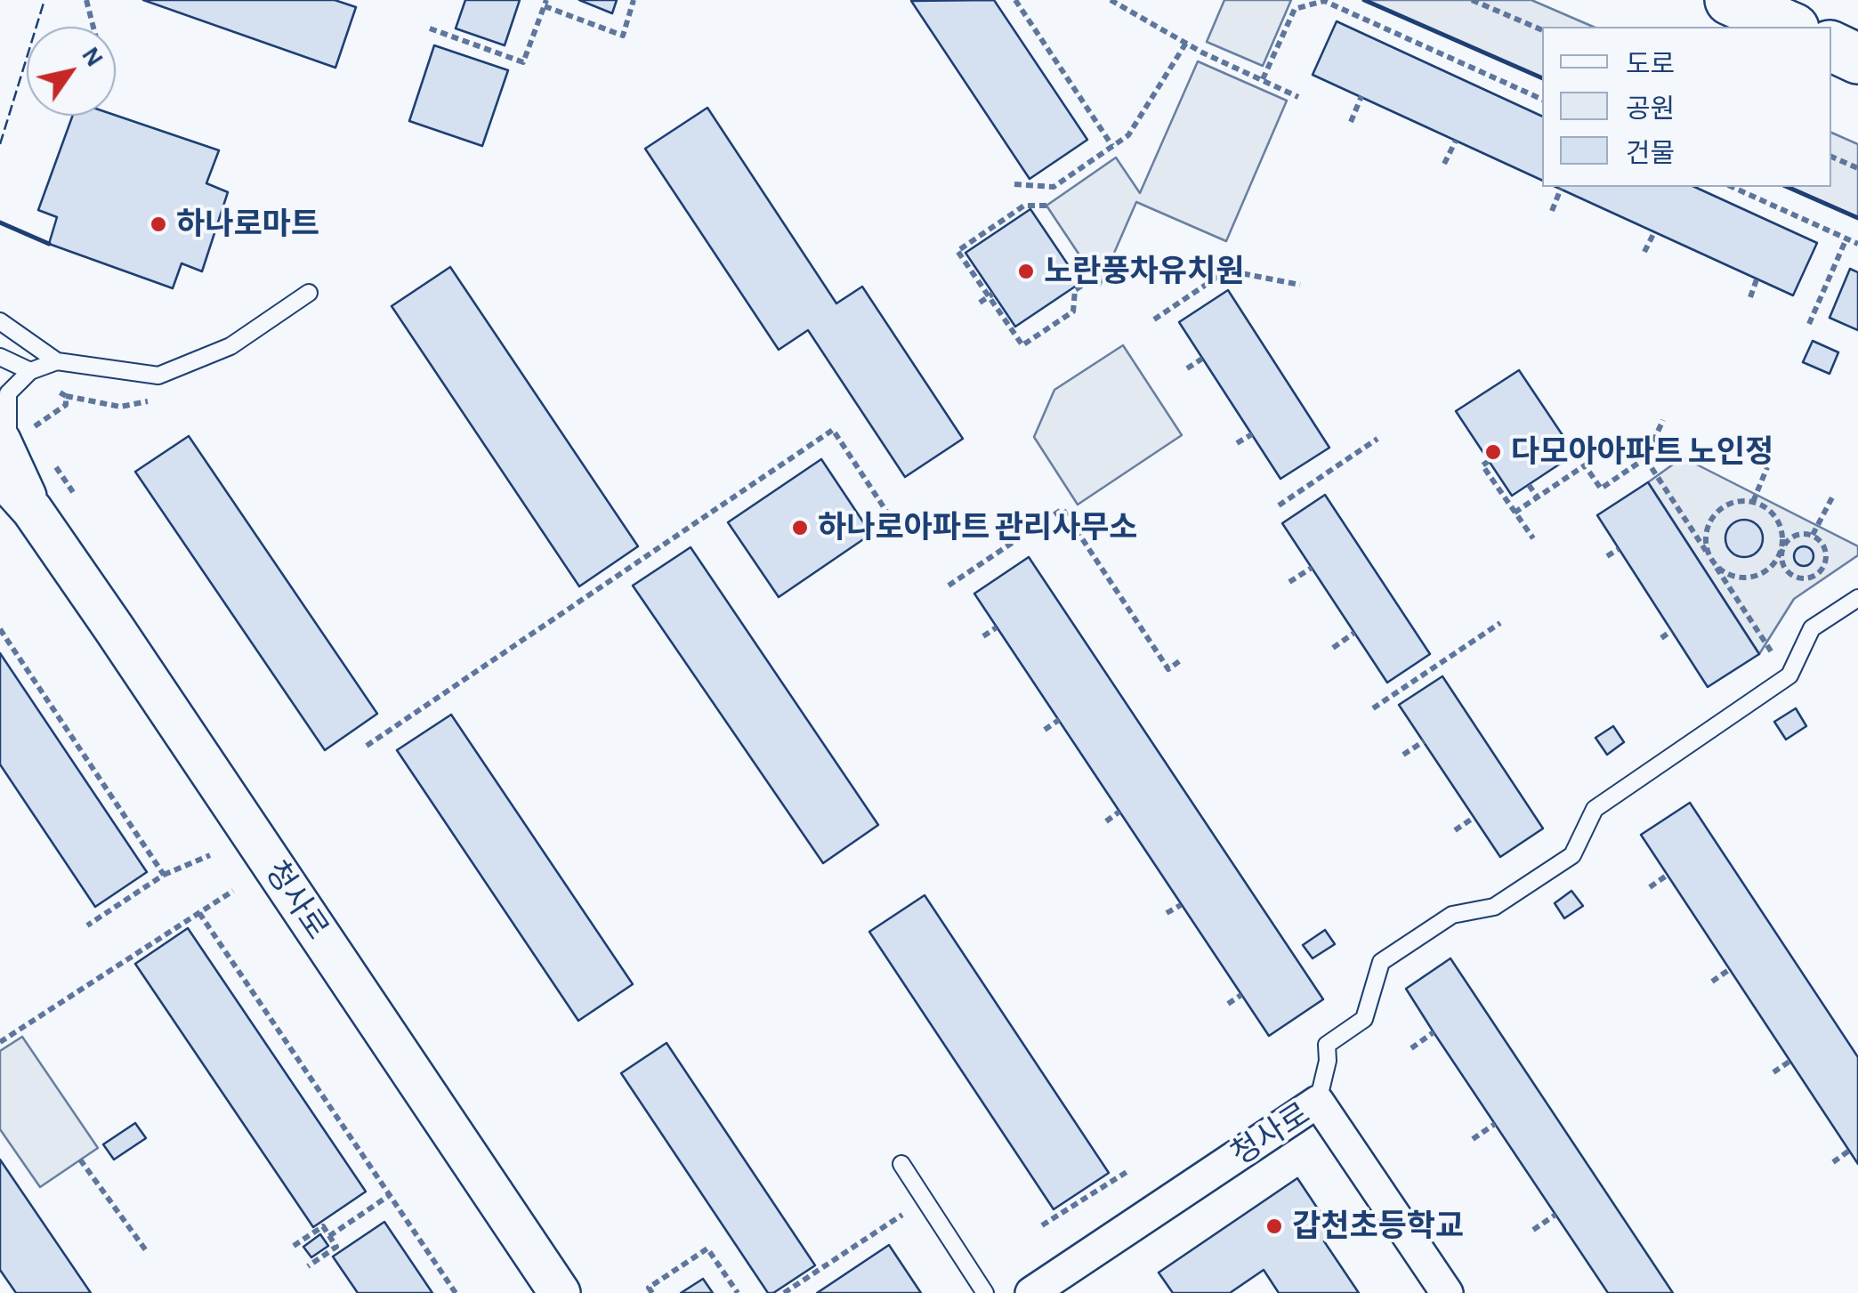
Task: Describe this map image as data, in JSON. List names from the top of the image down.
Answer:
{
  "streets": {
    "street": ["청사로"]
  },
  "places": [
    "하나로마트",
    "노란풍차유치원",
    "다모아아파트 노인정",
    "하나로아파트 관리사무소",
    "갑천초등학교"
  ],
  "legend": ["도로", "공원", "건물"],
  "north": "top right"
}
